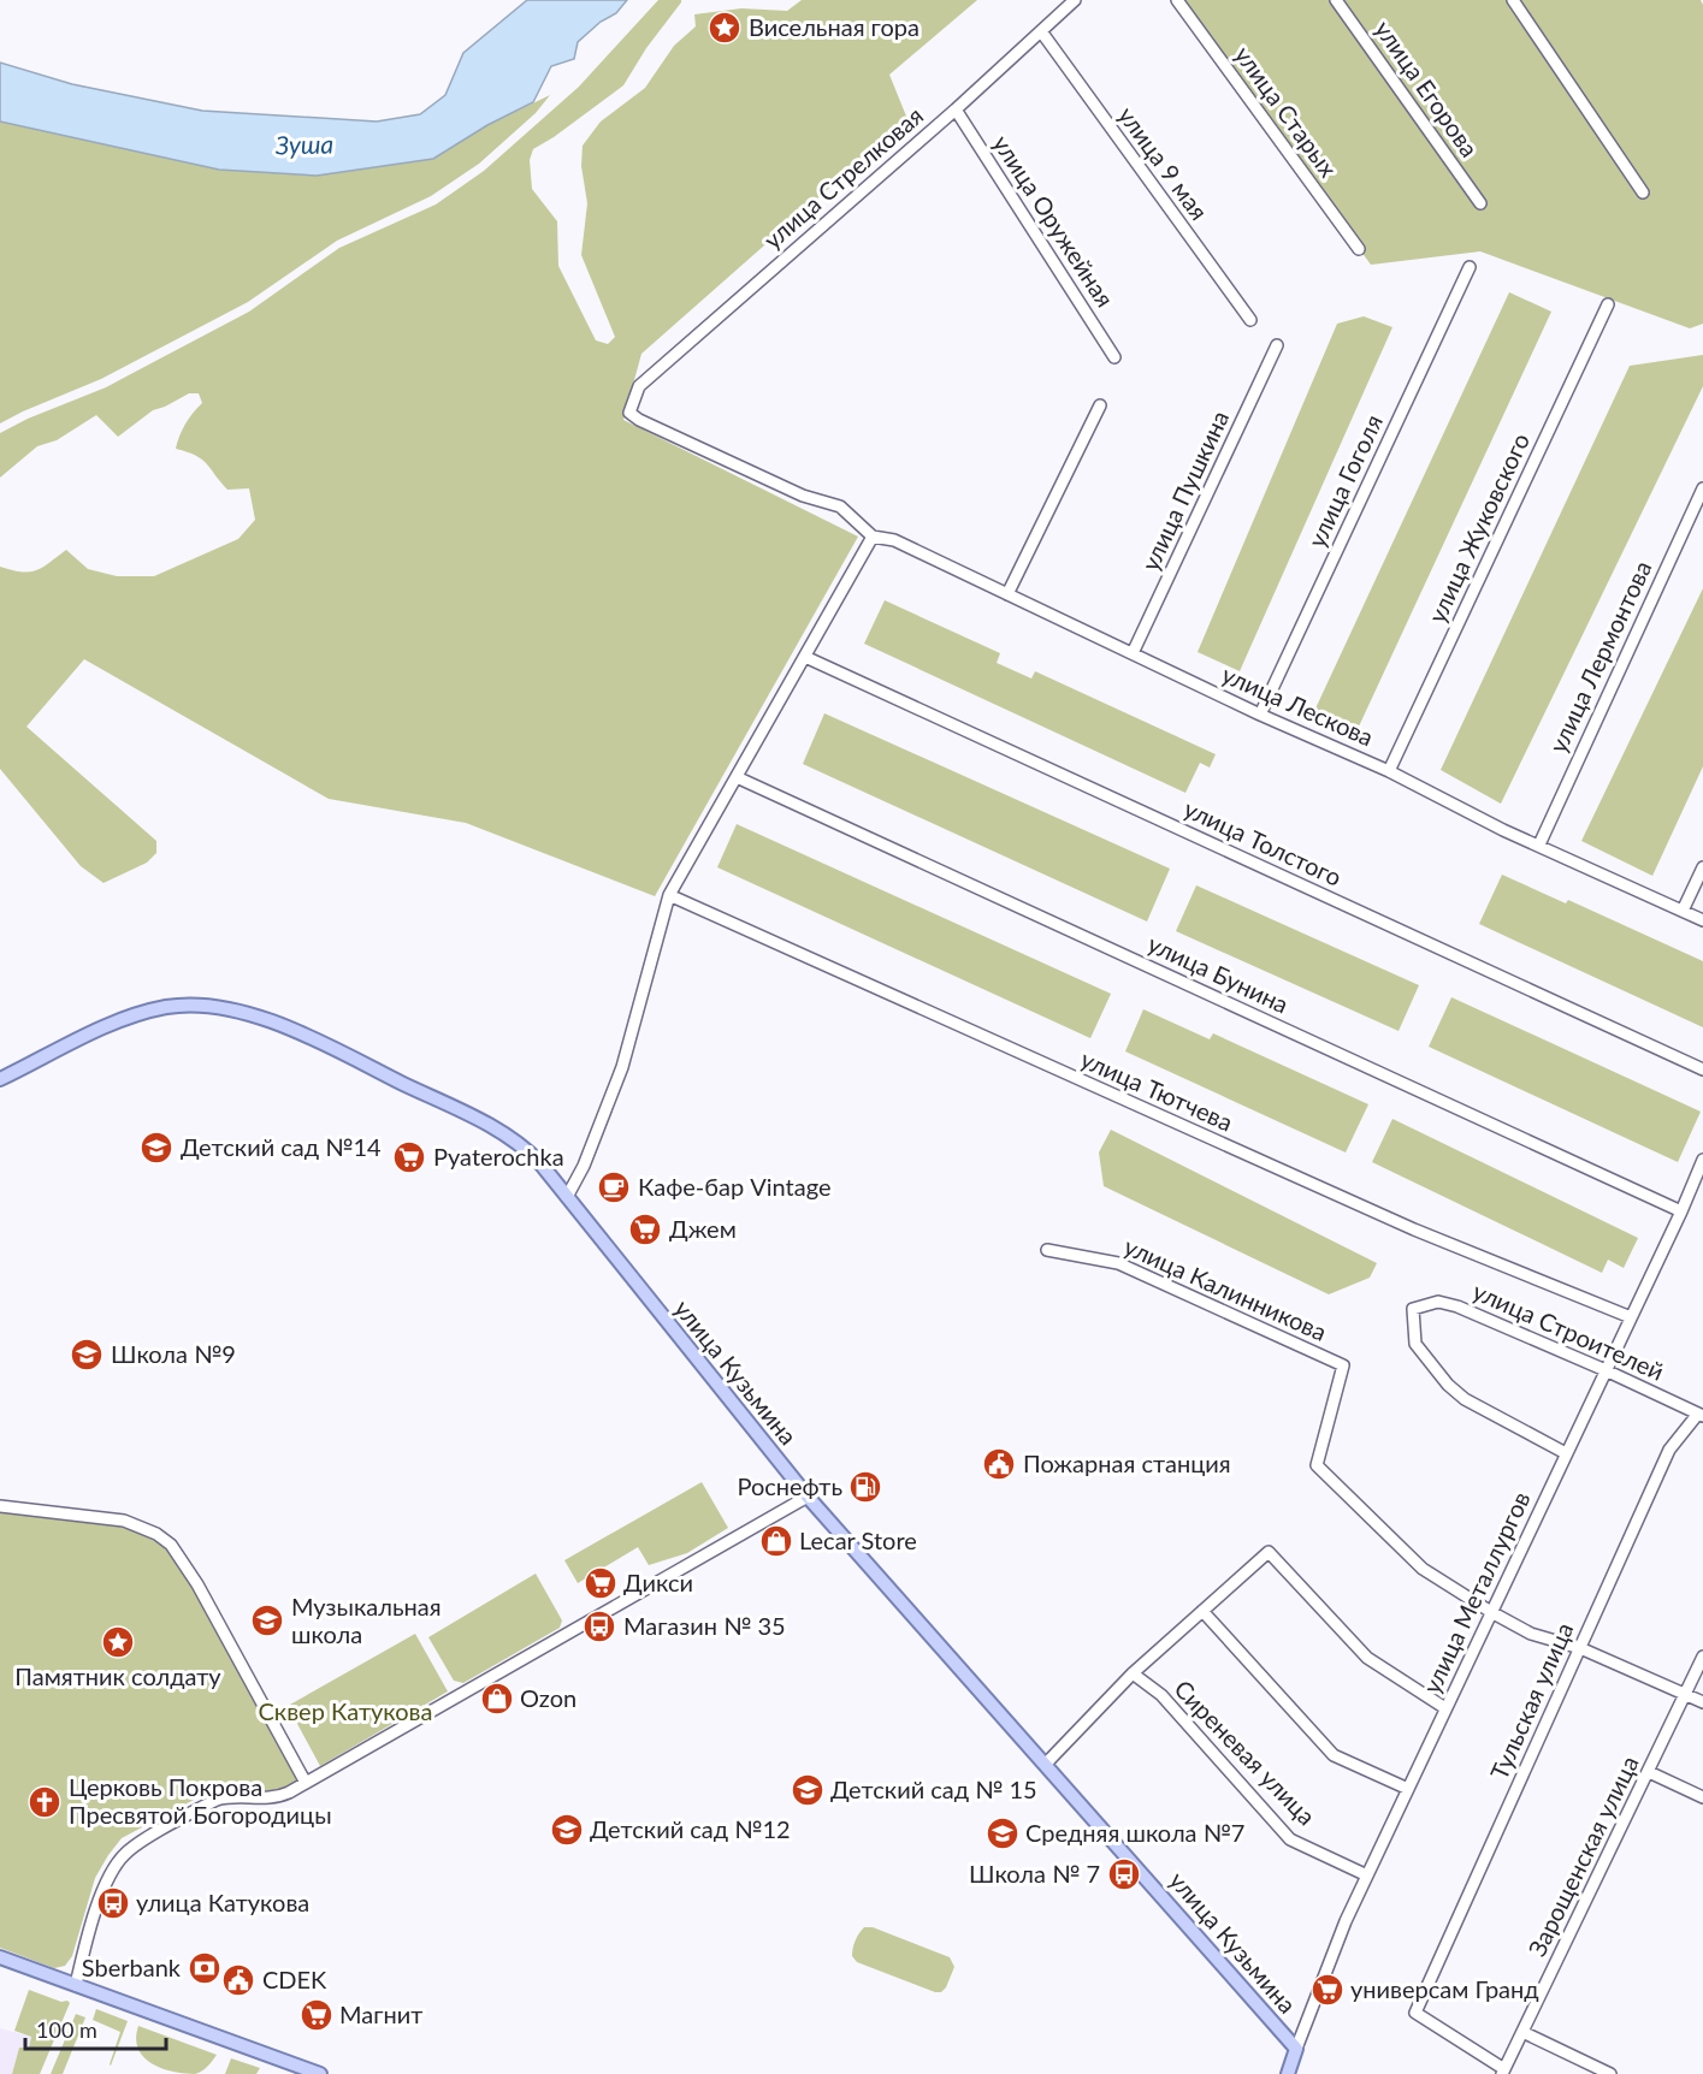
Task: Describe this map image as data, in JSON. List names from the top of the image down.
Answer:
{
  "streets": {
    "main road": ["улица Кузьмина"],
    "street": [
      "улица Егорова",
      "улица Старых",
      "улица 9 мая",
      "улица Стрелковая",
      "улица Оружейная",
      "улица Гоголя",
      "улица Пушкина",
      "улица Жуковского",
      "улица Лермонтова",
      "улица Лескова",
      "улица Толстого",
      "улица Бунина",
      "улица Тютчева",
      "улица Калинникова",
      "улица Строителей",
      "улица Металлургов",
      "Тульская улица",
      "Сиреневая улица",
      "Зарощенская улица"
    ]
  },
  "crossings": [
    ["улица 9 мая", "улица Стрелковая"],
    ["улица Стрелковая", "улица Оружейная"],
    ["улица Стрелковая", "улица Лескова"],
    ["улица Гоголя", "улица Лескова"],
    ["улица Пушкина", "улица Лескова"],
    ["улица Жуковского", "улица Лескова"],
    ["улица Лермонтова", "улица Лескова"],
    ["улица Бунина", "улица Металлургов"],
    ["улица Тютчева", "улица Металлургов"],
    ["улица Калинникова", "улица Металлургов"],
    ["улица Строителей", "улица Металлургов"],
    ["улица Строителей", "Тульская улица"],
    ["улица Кузьмина", "улица Металлургов"],
    ["улица Металлургов", "Сиреневая улица"],
    ["Тульская улица", "Зарощенская улица"]
  ],
  "water": ["Зуша"],
  "parks": ["Сквер Катукова"],
  "places": {
    "place": ["Висельная гора", "Памятник солдату"],
    "school or university": [
      "Детский сад №14",
      "Школа №9",
      "Музыкальная школа",
      "Детский сад № 15",
      "Детский сад №12",
      "Средняя школа №7"
    ],
    "supermarket": [
      "Pyaterochka",
      "Джем",
      "Дикси",
      "универсам Гранд",
      "Магнит"
    ],
    "cafe": ["Кафе-бар Vintage"],
    "public building": ["Пожарная станция", "CDEK"],
    "fuel station": ["Роснефть"],
    "shop": ["Lecar Store", "Ozon"],
    "bus stop": ["Магазин № 35", "Школа № 7", "улица Катукова"],
    "church": ["Церковь Покрова Пресвятой Богородицы"],
    "bank": ["Sberbank"]
  },
  "scale_bar": "100 m"
}
